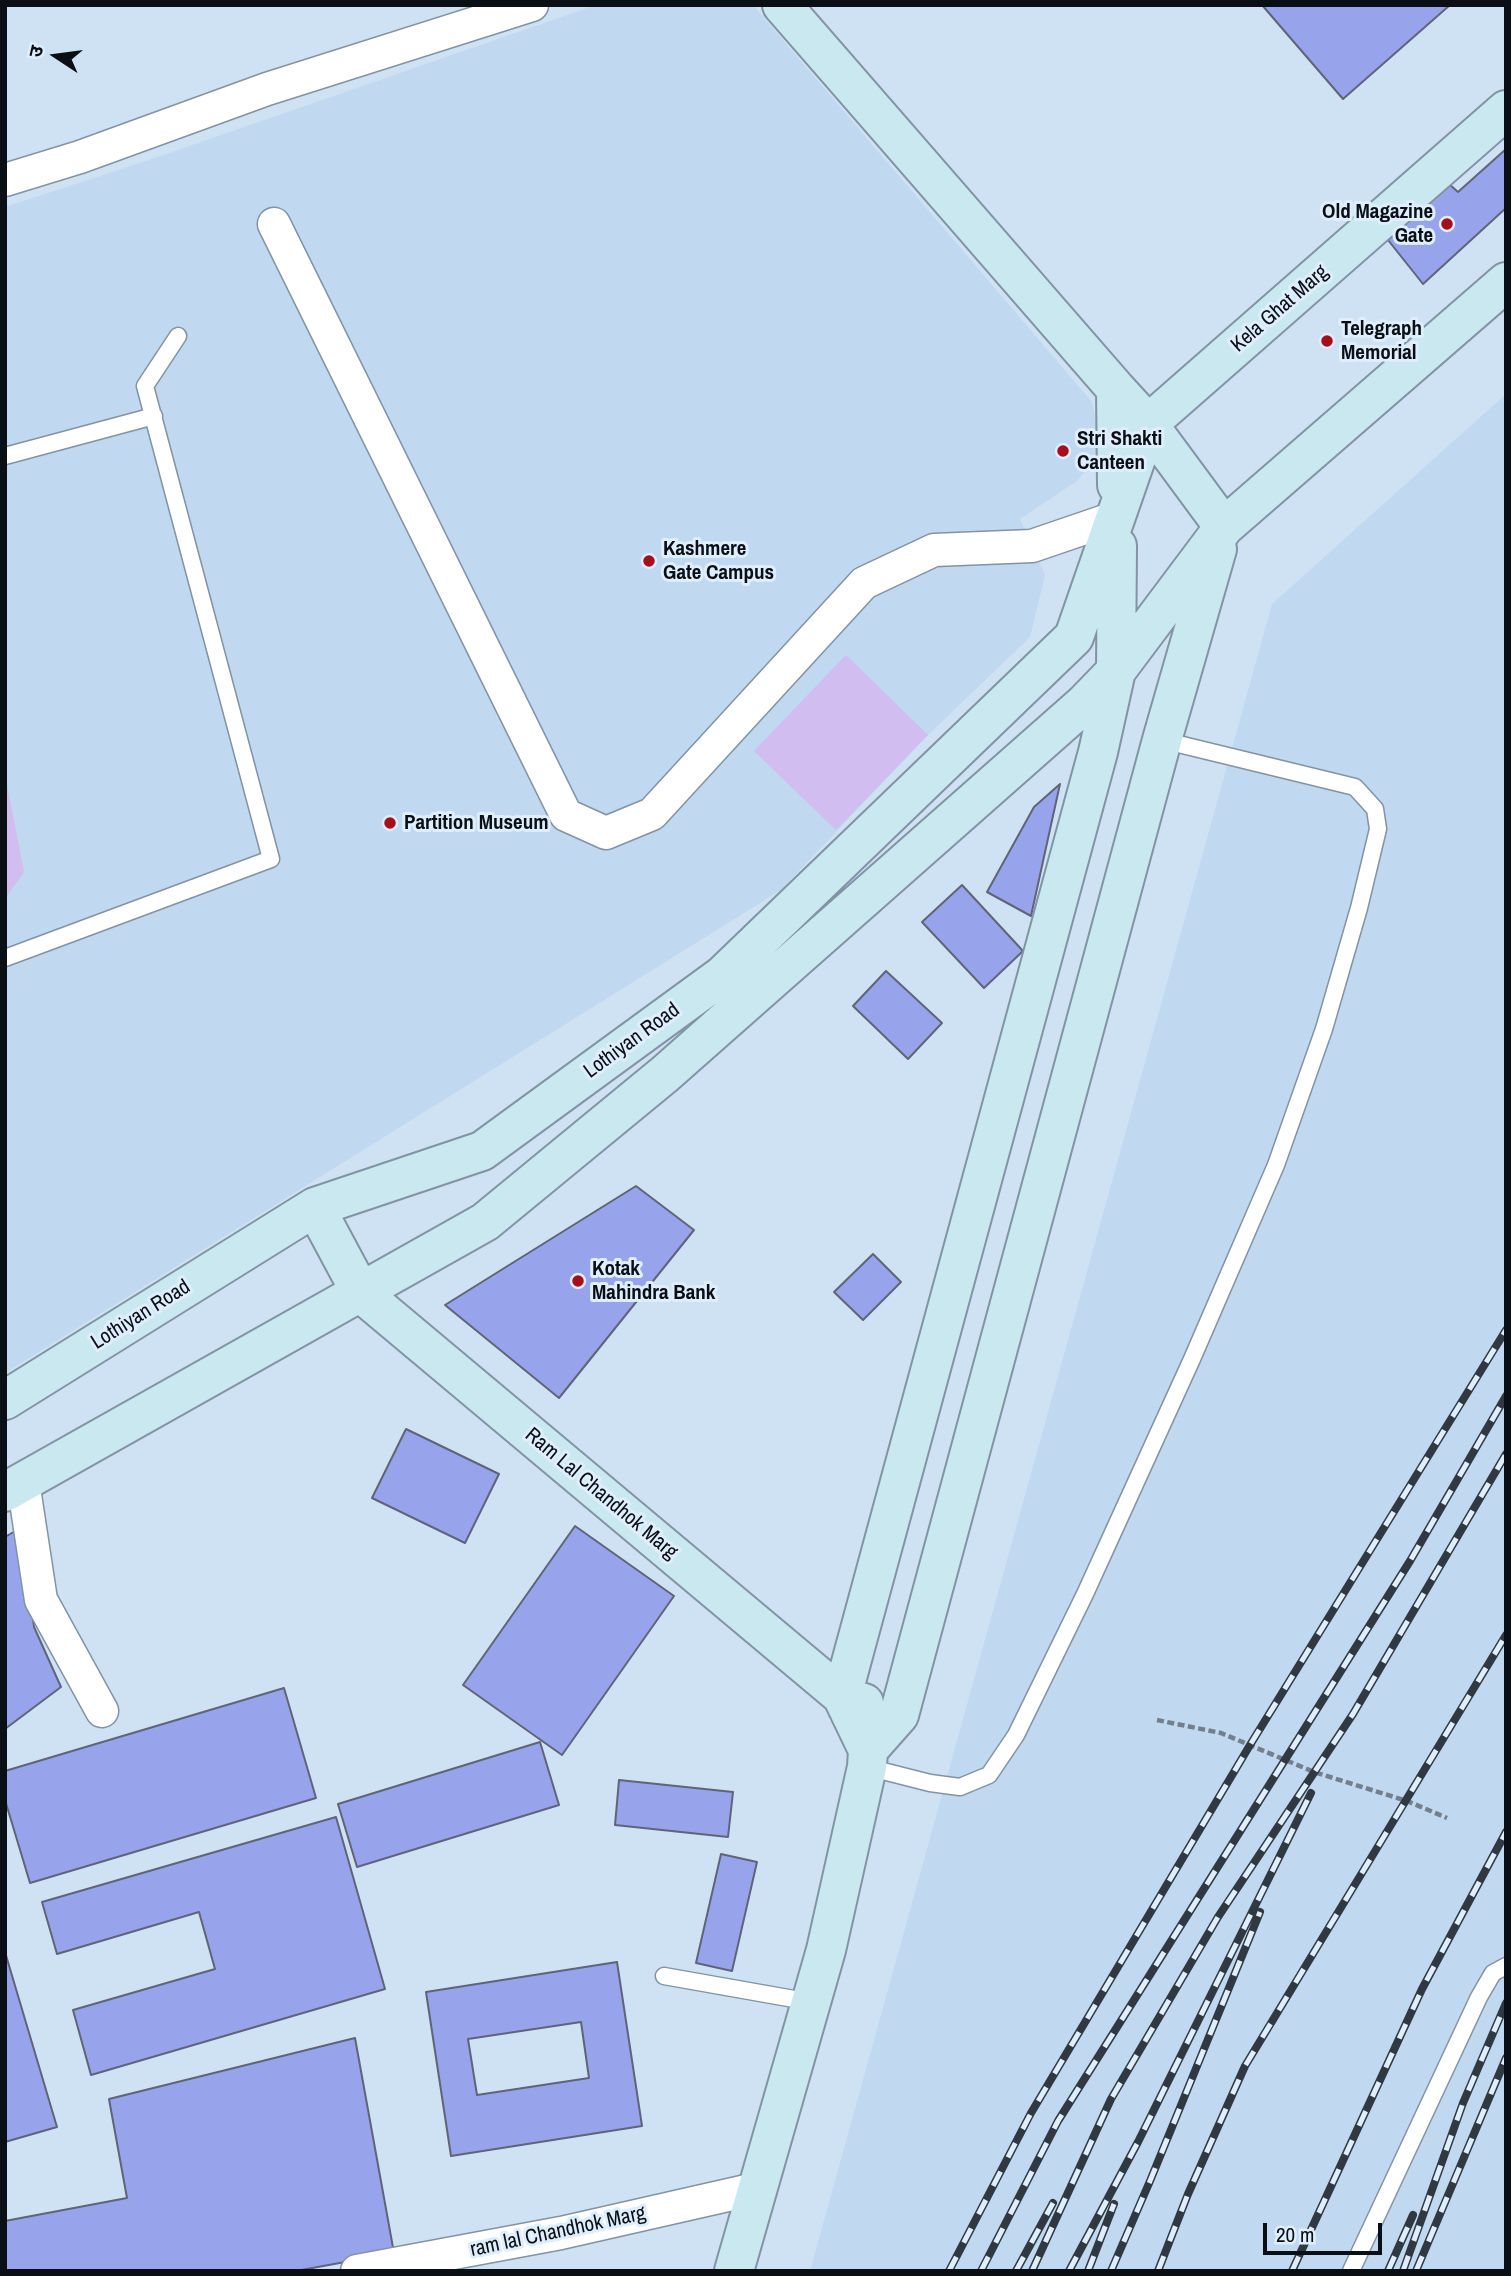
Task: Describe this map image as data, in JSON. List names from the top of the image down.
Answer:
{
  "streets": {
    "street": [
      "Kela Ghat Marg",
      "Lothiyan Road",
      "Ram Lal Chandhok Marg",
      "ram lal Chandhok Marg"
    ]
  },
  "crossings": [
    ["Kela Ghat Marg", "Lothiyan Road"],
    ["Lothiyan Road", "Ram Lal Chandhok Marg"]
  ],
  "places": [
    "Old Magazine Gate",
    "Telegraph Memorial",
    "Stri Shakti Canteen",
    "Kashmere Gate Campus",
    "Partition Museum",
    "Kotak Mahindra Bank"
  ],
  "scale_bar": "20 m",
  "north": "left"
}
